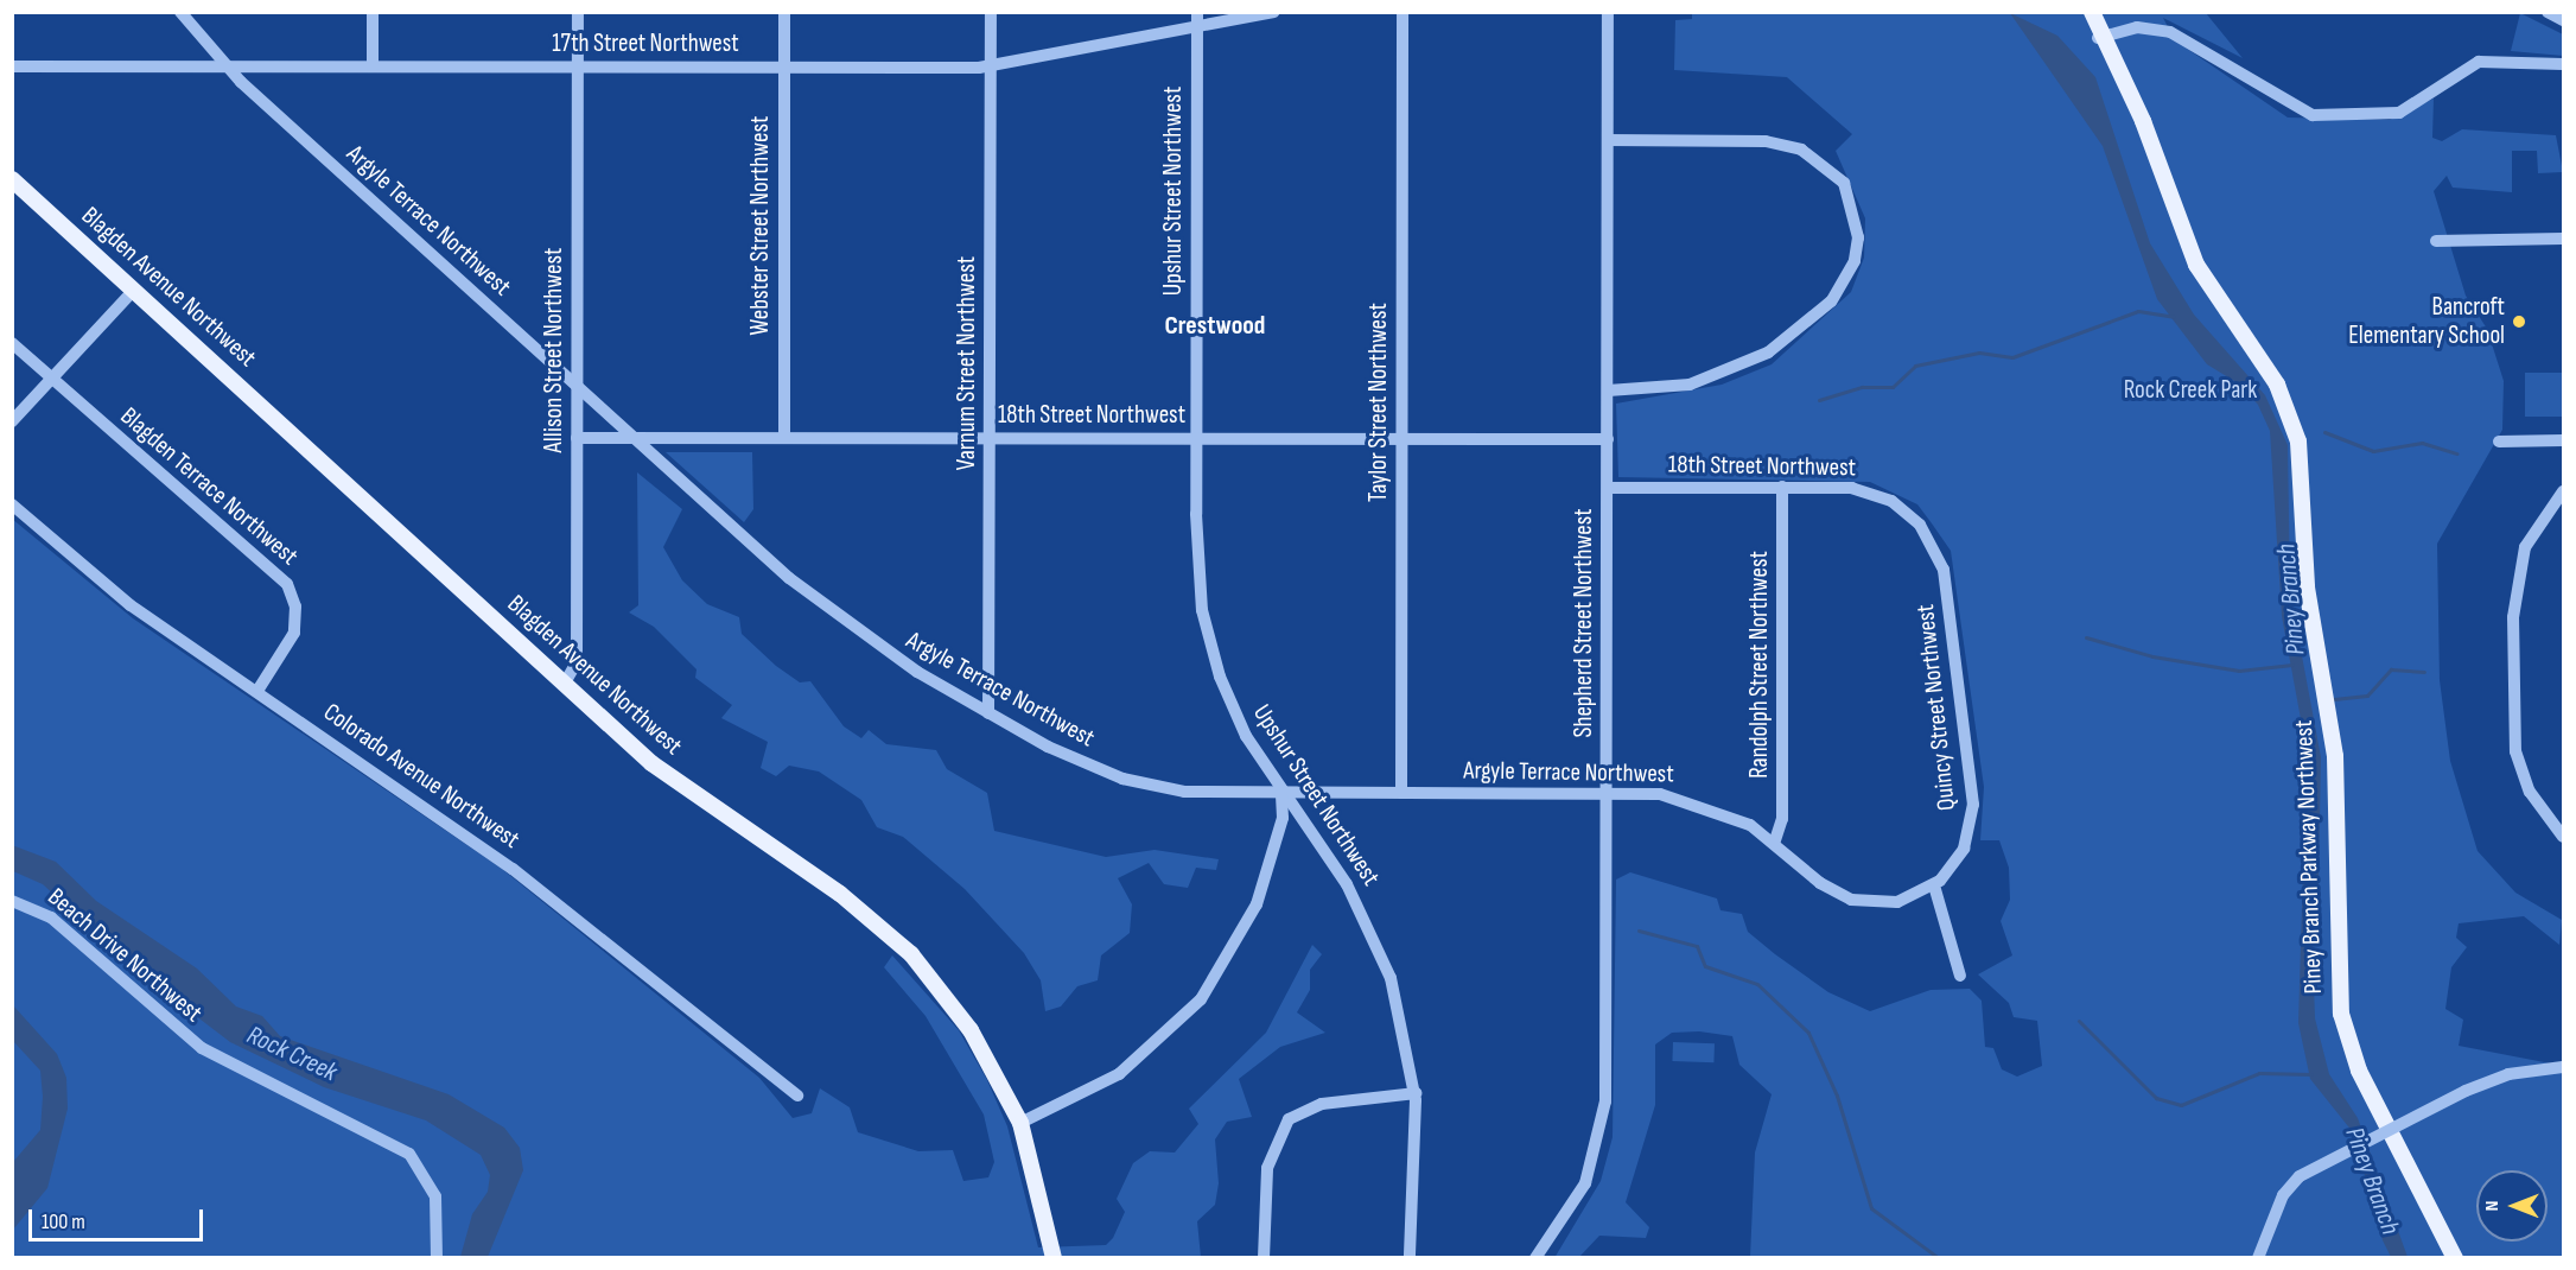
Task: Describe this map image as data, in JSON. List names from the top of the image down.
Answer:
{
  "streets": {
    "main road": ["Blagden Avenue Northwest", "Piney Branch Parkway Northwest"],
    "street": [
      "17th Street Northwest",
      "Upshur Street Northwest",
      "Argyle Terrace Northwest",
      "Webster Street Northwest",
      "Allison Street Northwest",
      "Varnum Street Northwest",
      "Taylor Street Northwest",
      "18th Street Northwest",
      "Blagden Terrace Northwest",
      "Shepherd Street Northwest",
      "Randolph Street Northwest",
      "Quincy Street Northwest",
      "Colorado Avenue Northwest",
      "Beach Drive Northwest"
    ]
  },
  "crossings": [
    ["17th Street Northwest", "Upshur Street Northwest"],
    ["17th Street Northwest", "Argyle Terrace Northwest"],
    ["17th Street Northwest", "Webster Street Northwest"],
    ["17th Street Northwest", "Allison Street Northwest"],
    ["17th Street Northwest", "Varnum Street Northwest"],
    ["Upshur Street Northwest", "Argyle Terrace Northwest"],
    ["Upshur Street Northwest", "18th Street Northwest"],
    ["Argyle Terrace Northwest", "Allison Street Northwest"],
    ["Argyle Terrace Northwest", "Varnum Street Northwest"],
    ["Argyle Terrace Northwest", "Taylor Street Northwest"],
    ["Argyle Terrace Northwest", "18th Street Northwest"],
    ["Argyle Terrace Northwest", "Shepherd Street Northwest"],
    ["Argyle Terrace Northwest", "Randolph Street Northwest"],
    ["Argyle Terrace Northwest", "Quincy Street Northwest"],
    ["Webster Street Northwest", "18th Street Northwest"],
    ["Blagden Avenue Northwest", "Allison Street Northwest"],
    ["Allison Street Northwest", "18th Street Northwest"],
    ["Varnum Street Northwest", "18th Street Northwest"],
    ["Taylor Street Northwest", "18th Street Northwest"],
    ["18th Street Northwest", "Shepherd Street Northwest"],
    ["18th Street Northwest", "Randolph Street Northwest"],
    ["18th Street Northwest", "Quincy Street Northwest"],
    ["Blagden Terrace Northwest", "Colorado Avenue Northwest"]
  ],
  "districts": ["Crestwood"],
  "water": ["Piney Branch", "Rock Creek"],
  "parks": ["Rock Creek Park"],
  "places": ["Bancroft Elementary School"],
  "scale_bar": "100 m",
  "north": "left"
}
